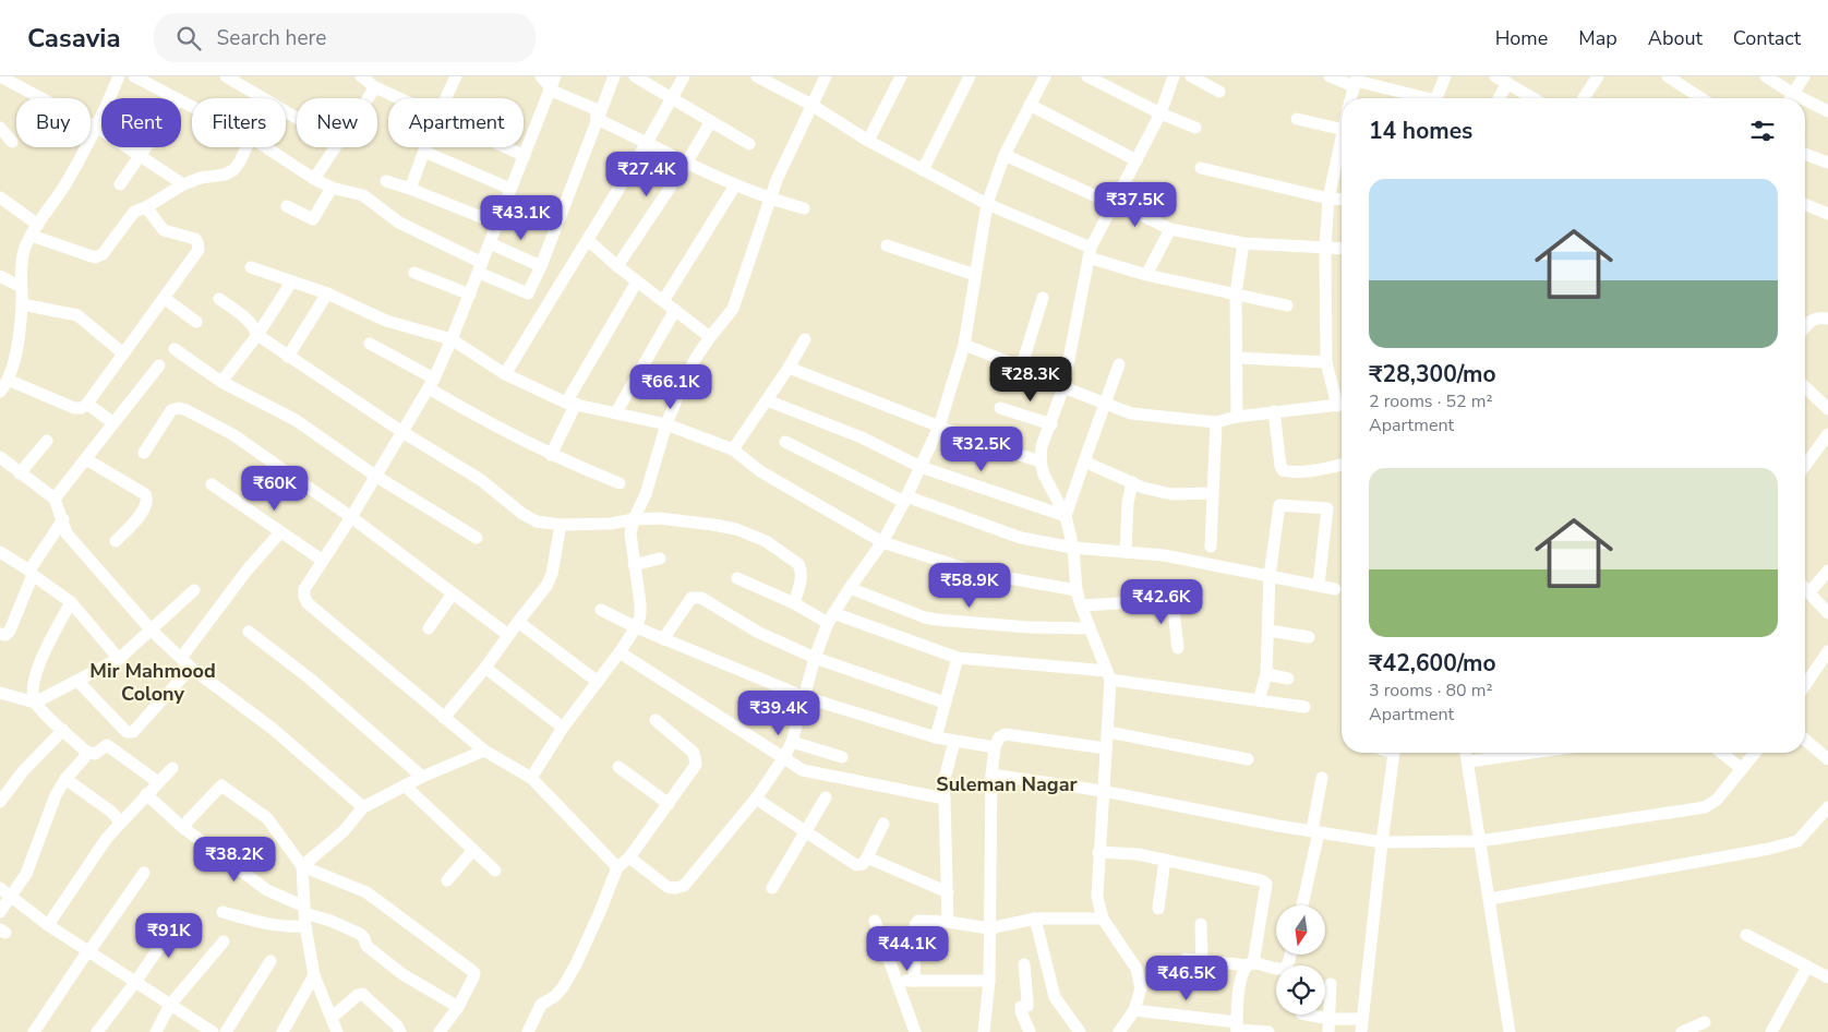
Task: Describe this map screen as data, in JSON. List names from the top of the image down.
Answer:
{
  "districts": ["Mir Mahmood Colony", "Suleman Nagar"],
  "north": "bottom",
  "page": {
    "header": "Casavia",
    "search": "Search here",
    "nav": [
      "Home",
      "Map",
      "About",
      "Contact"
    ],
    "chip": [
      "Buy",
      "Rent",
      "Filters",
      "New",
      "Apartment"
    ],
    "heading": "14 homes",
    "price": [
      "₹27.4K",
      "₹37.5K",
      "₹43.1K",
      "₹28.3K",
      "₹66.1K",
      "₹32.5K",
      "₹60K",
      "₹58.9K",
      "₹42.6K",
      "₹39.4K",
      "₹38.2K",
      "₹91K",
      "₹44.1K",
      "₹46.5K"
    ],
    "list": [
      {
        "name": "₹28,300/mo",
        "note": "2 rooms · 52 m² · Apartment"
      },
      {
        "name": "₹42,600/mo",
        "note": "3 rooms · 80 m² · Apartment"
      }
    ]
  }
}
